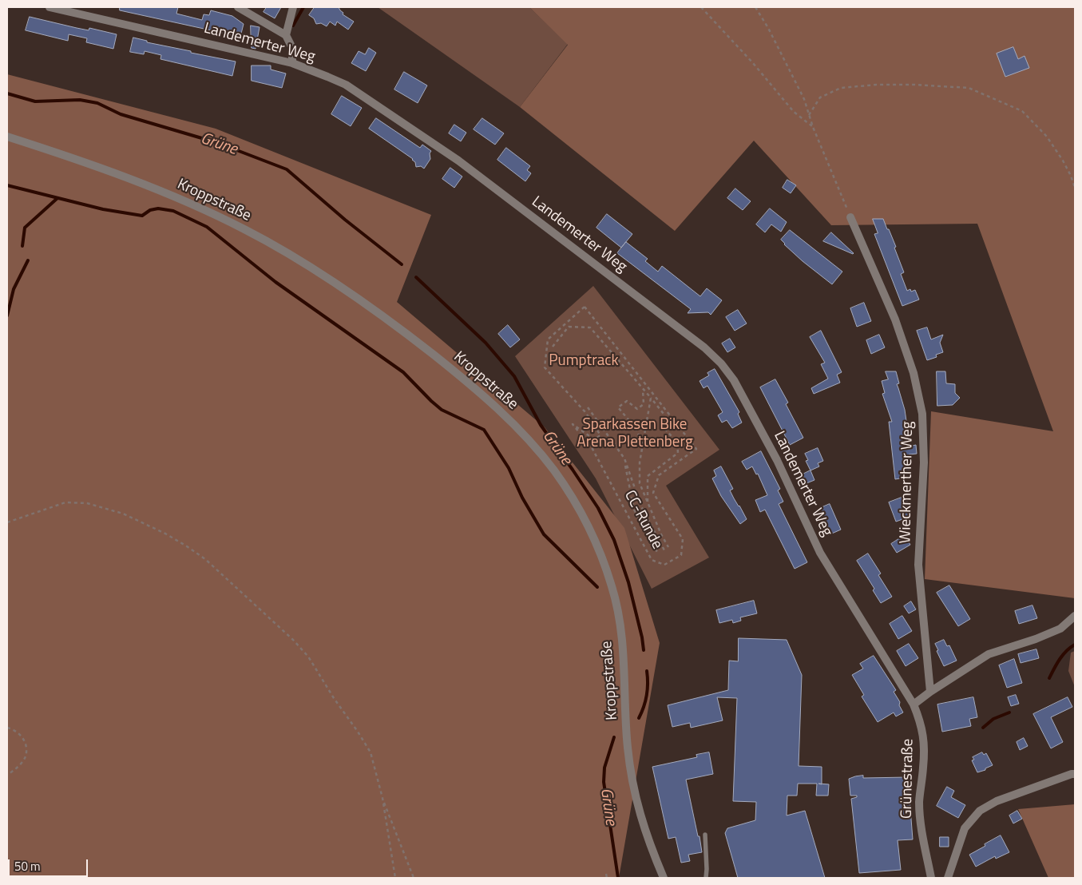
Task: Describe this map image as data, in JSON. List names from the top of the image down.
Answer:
{
  "streets": {
    "street": [
      "Landemerter Weg",
      "Kroppstraße",
      "Wieckmerther Weg",
      "Grünestraße"
    ],
    "path": ["CC-Runde"]
  },
  "crossings": [
    ["Landemerter Weg", "Grünestraße"]
  ],
  "water": ["Grüne"],
  "parks": ["Pumptrack", "Sparkassen Bike Arena Plettenberg"],
  "scale_bar": "50 m"
}
